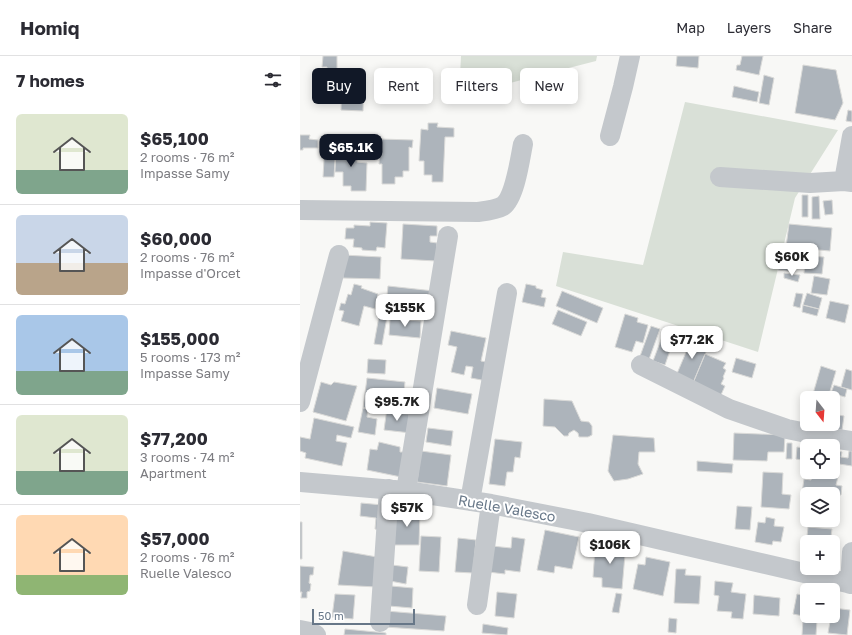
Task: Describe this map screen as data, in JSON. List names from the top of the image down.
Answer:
{
  "streets": {
    "street": ["Ruelle Valesco"]
  },
  "scale_bar": "50 m",
  "north": "bottom",
  "page": {
    "header": "Homiq",
    "nav": ["Map", "Layers", "Share"],
    "heading": "7 homes",
    "chip": [
      "Buy",
      "Rent",
      "Filters",
      "New"
    ],
    "list": [
      {
        "name": "$65,100",
        "note": "2 rooms · 76 m² · Impasse Samy"
      },
      {
        "name": "$60,000",
        "note": "2 rooms · 76 m² · Impasse d'Orcet"
      },
      {
        "name": "$155,000",
        "note": "5 rooms · 173 m² · Impasse Samy"
      },
      {
        "name": "$77,200",
        "note": "3 rooms · 74 m² · Apartment"
      },
      {
        "name": "$57,000",
        "note": "2 rooms · 76 m² · Ruelle Valesco"
      }
    ],
    "price": [
      "$65.1K",
      "$60K",
      "$155K",
      "$77.2K",
      "$95.7K",
      "$57K",
      "$106K"
    ],
    "map_buttons": ["+", "−"],
    "scale": "50 m"
  }
}
